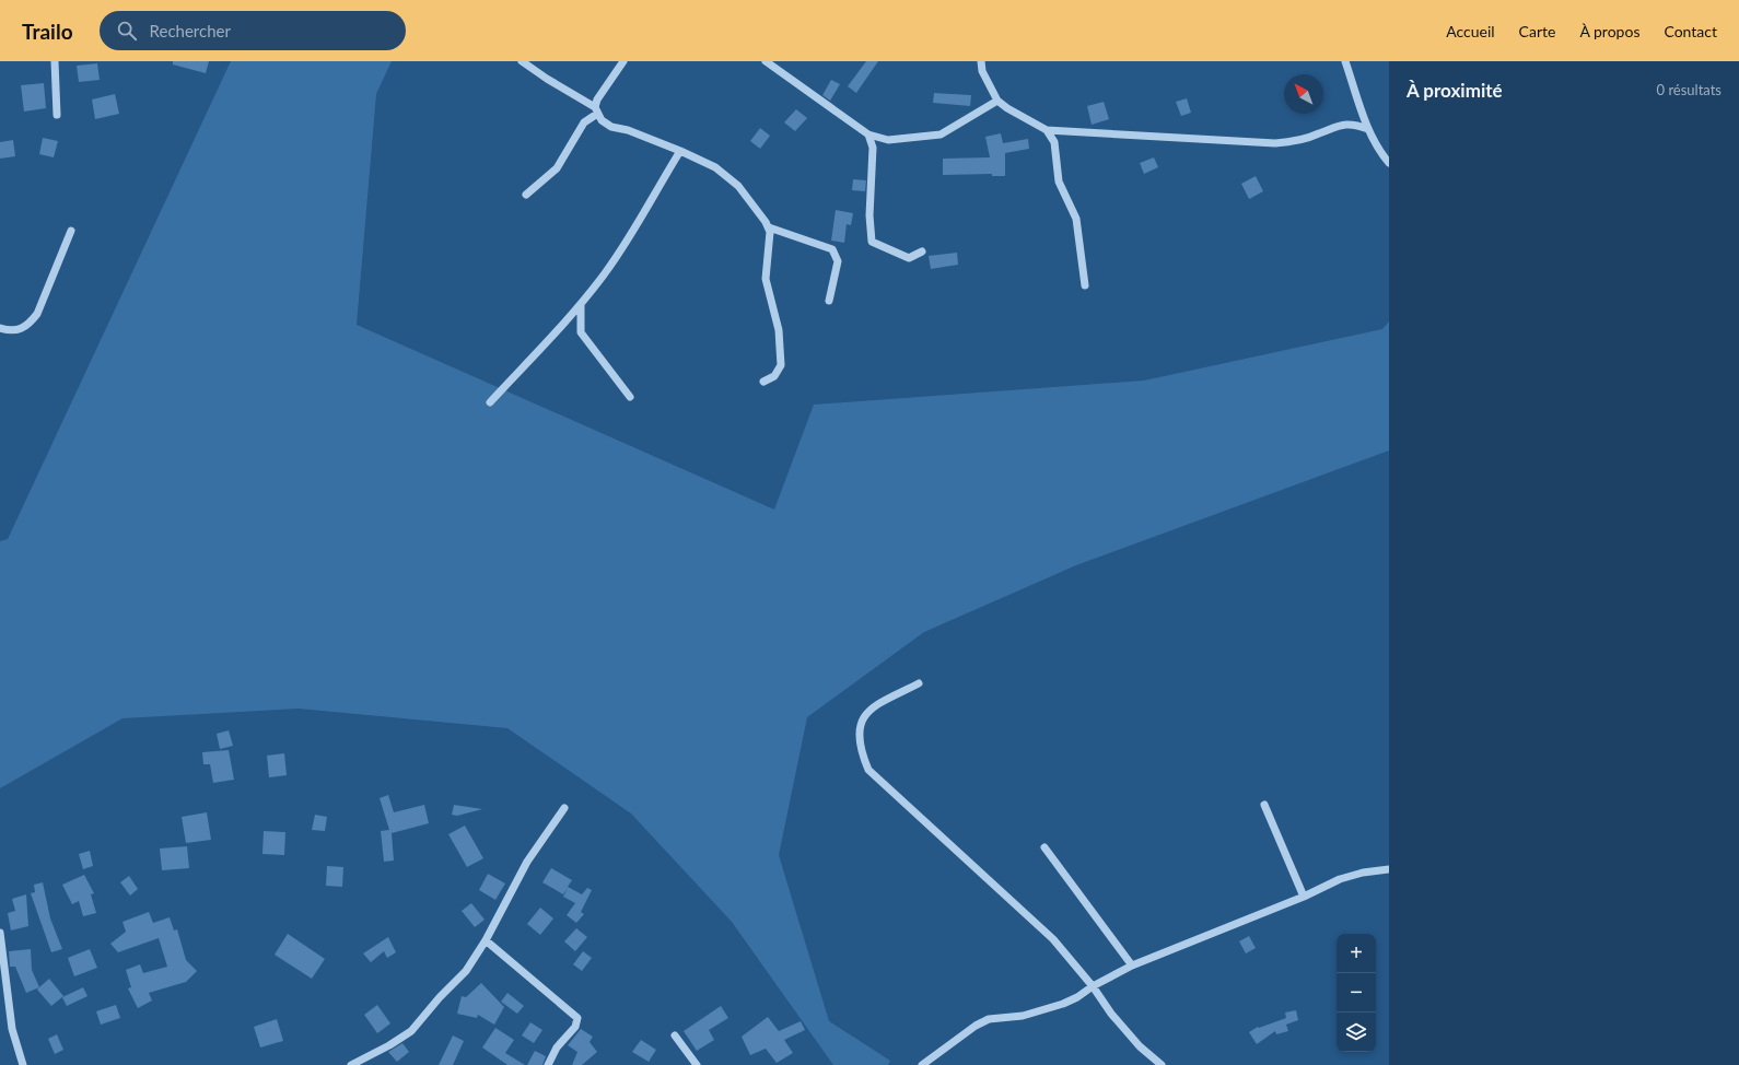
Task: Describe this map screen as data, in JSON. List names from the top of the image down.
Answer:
{
  "north": "top left",
  "page": {
    "header": "Trailo",
    "search": "Rechercher",
    "nav": [
      "Accueil",
      "Carte",
      "À propos",
      "Contact"
    ],
    "heading": ["À proximité", "0 résultats"],
    "map_buttons": ["+", "−"]
  }
}
